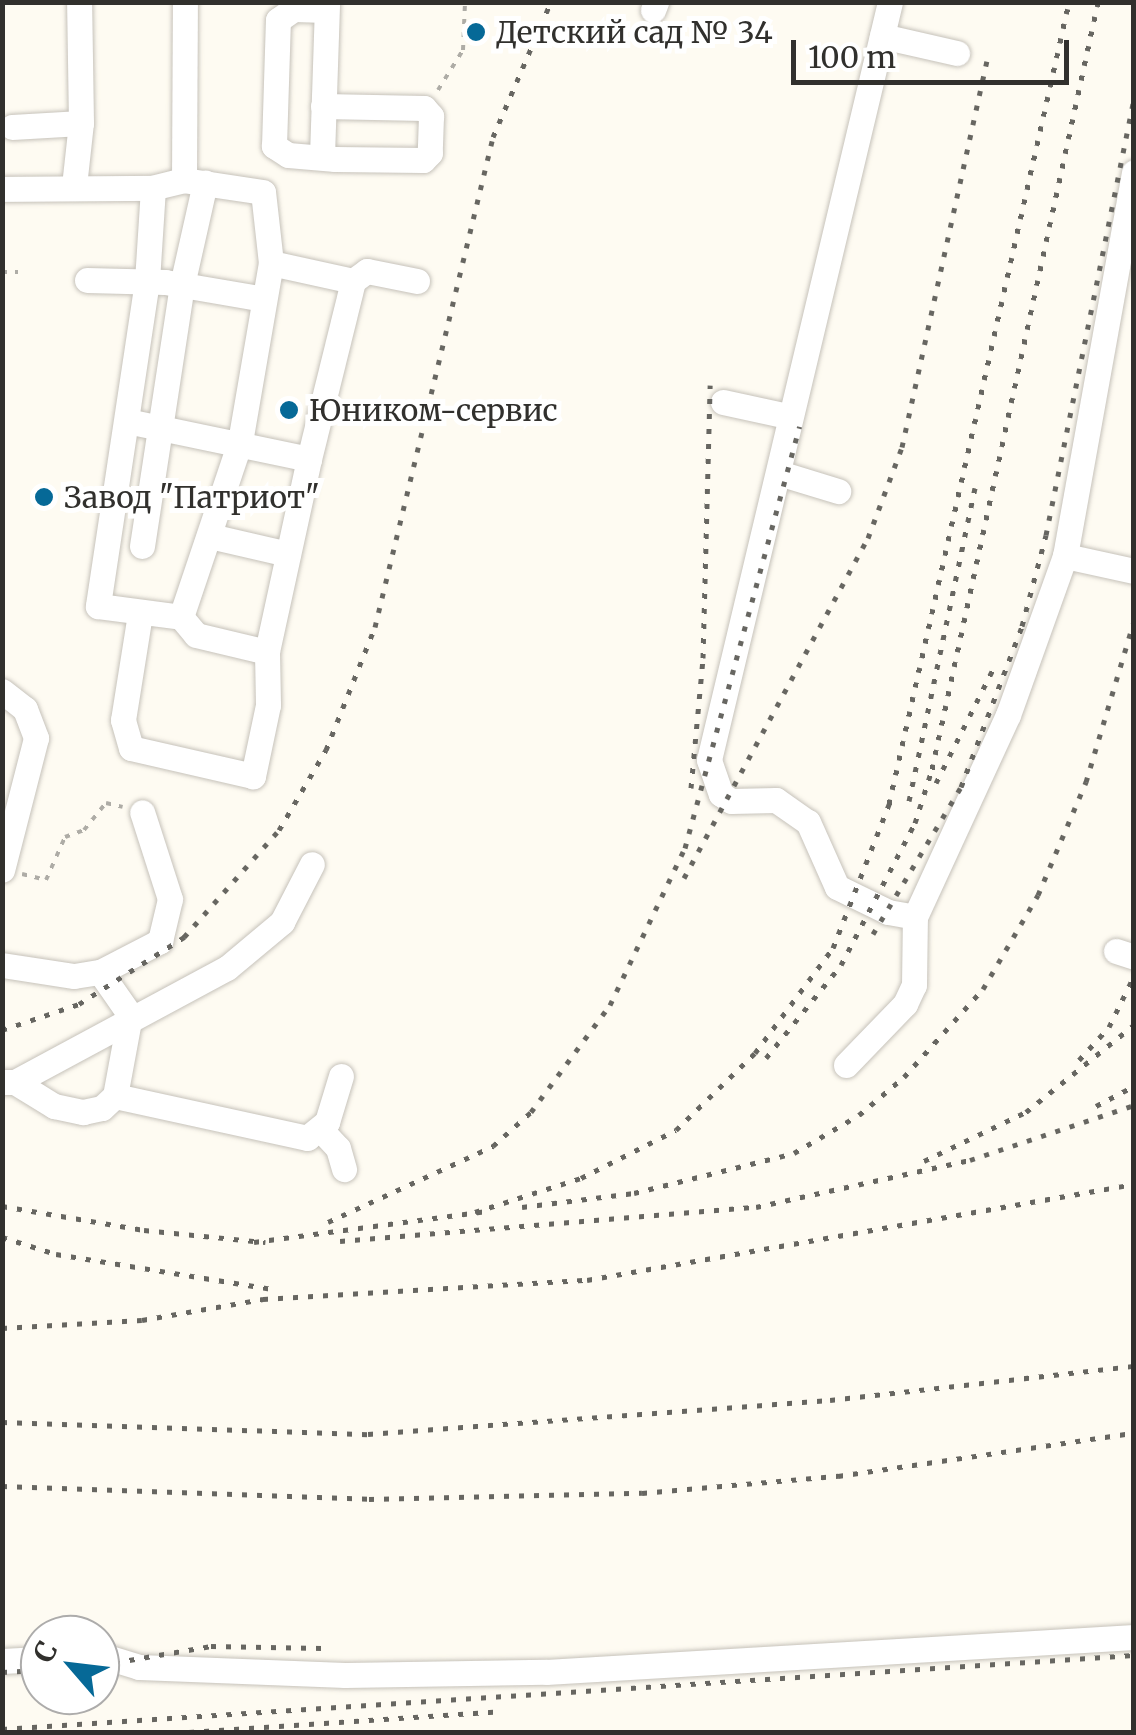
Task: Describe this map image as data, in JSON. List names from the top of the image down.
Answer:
{
  "places": ["Детский сад № 34", "Юником-сервис", "Завод \"Патриот\""],
  "scale_bar": "100 m",
  "north": "top left"
}
